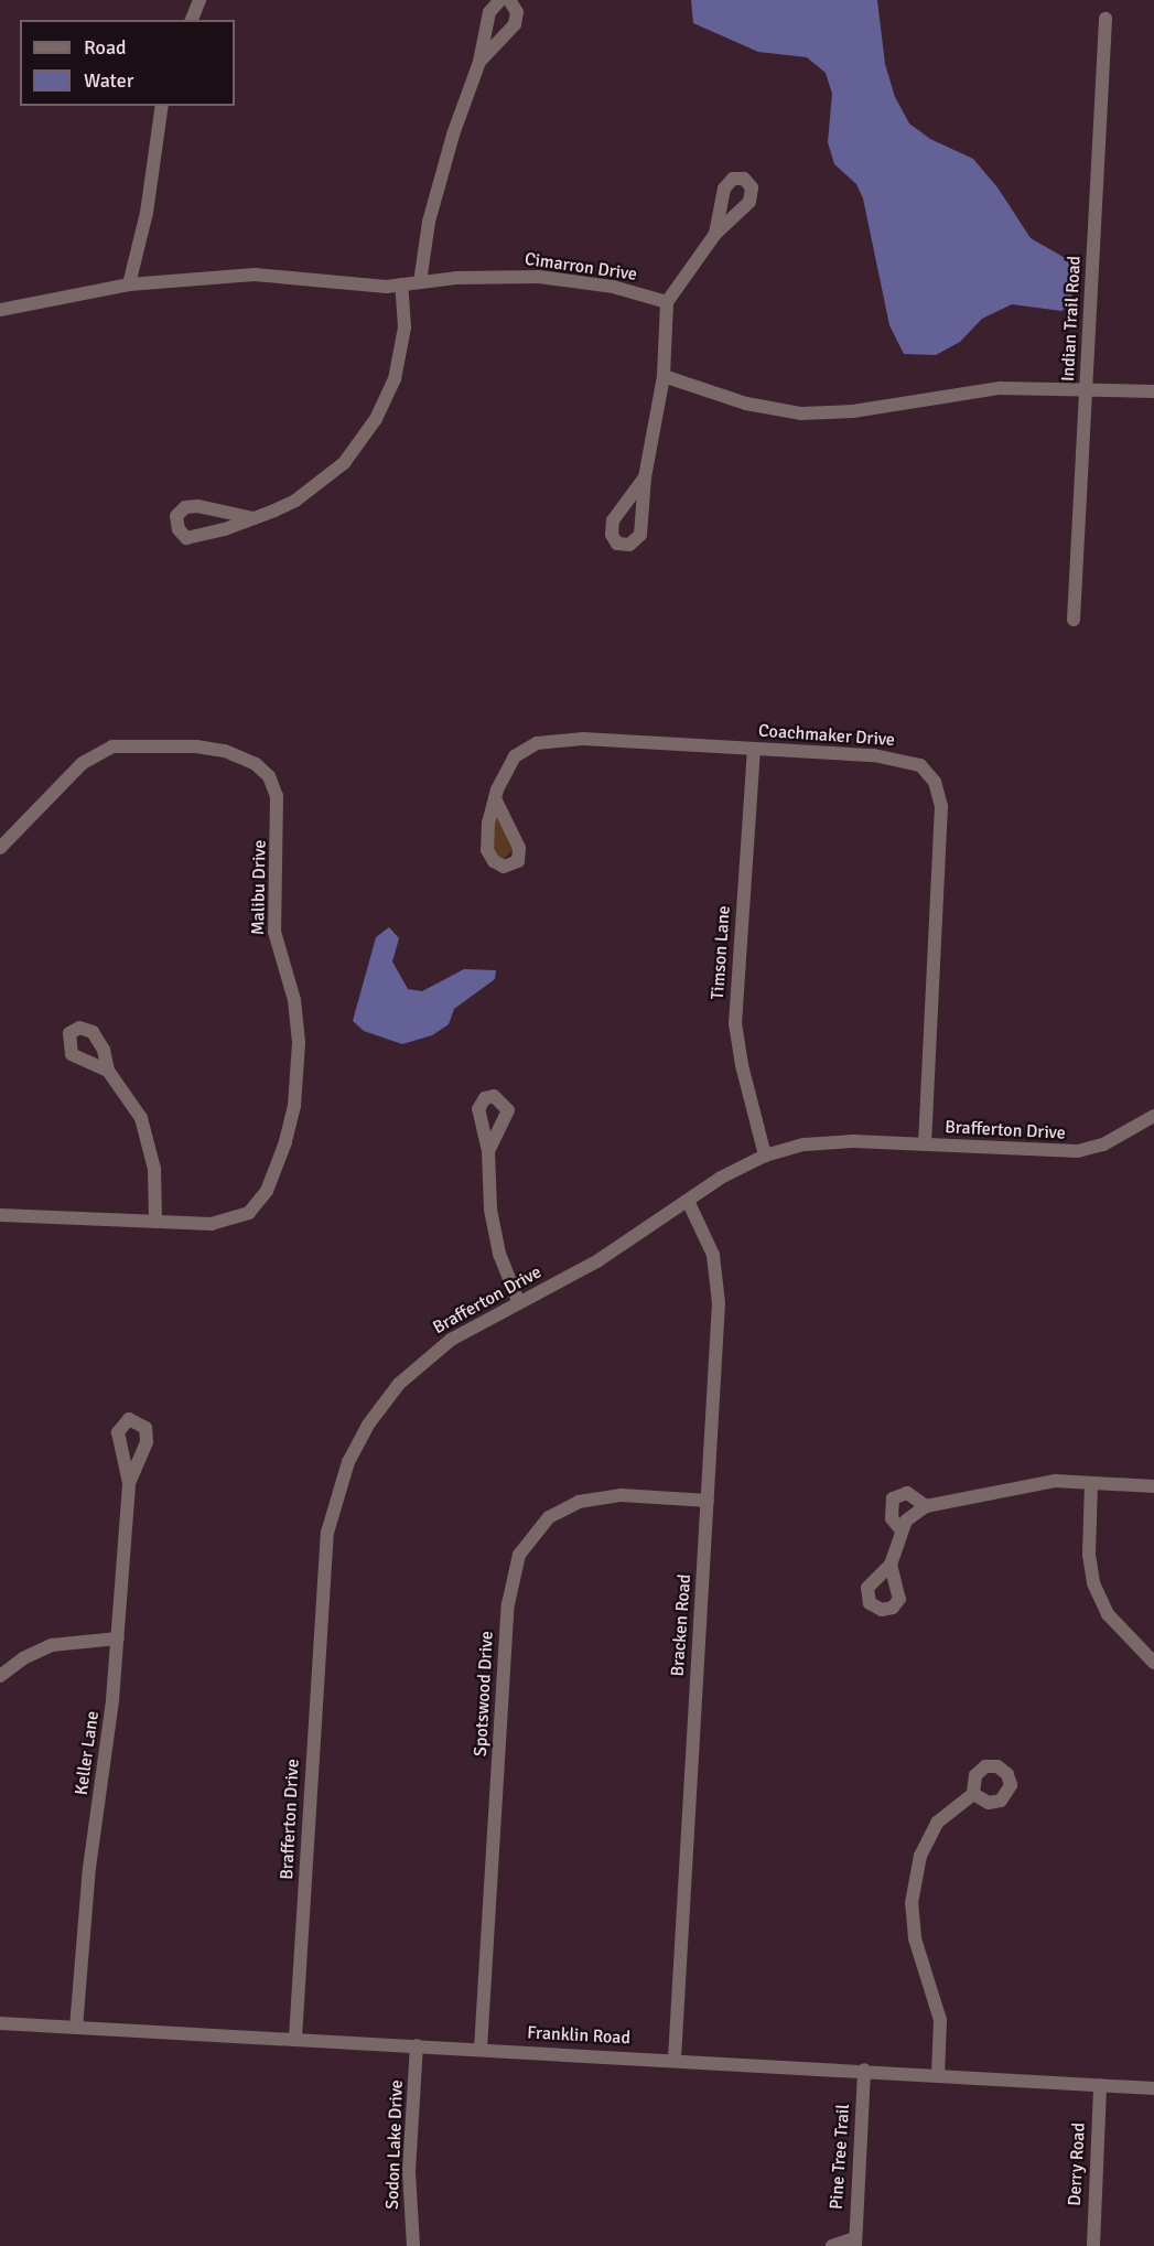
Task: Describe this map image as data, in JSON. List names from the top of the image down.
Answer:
{
  "streets": {
    "street": [
      "Cimarron Drive",
      "Indian Trail Road",
      "Coachmaker Drive",
      "Malibu Drive",
      "Timson Lane",
      "Brafferton Drive",
      "Bracken Road",
      "Spotswood Drive",
      "Keller Lane",
      "Franklin Road",
      "Sodon Lake Drive",
      "Pine Tree Trail",
      "Derry Road"
    ]
  },
  "crossings": [
    ["Coachmaker Drive", "Timson Lane"],
    ["Coachmaker Drive", "Brafferton Drive"],
    ["Timson Lane", "Brafferton Drive"],
    ["Brafferton Drive", "Bracken Road"],
    ["Brafferton Drive", "Franklin Road"],
    ["Bracken Road", "Spotswood Drive"],
    ["Bracken Road", "Franklin Road"],
    ["Spotswood Drive", "Franklin Road"],
    ["Keller Lane", "Franklin Road"],
    ["Franklin Road", "Sodon Lake Drive"],
    ["Franklin Road", "Pine Tree Trail"],
    ["Franklin Road", "Derry Road"]
  ],
  "legend": ["Road", "Water"]
}
